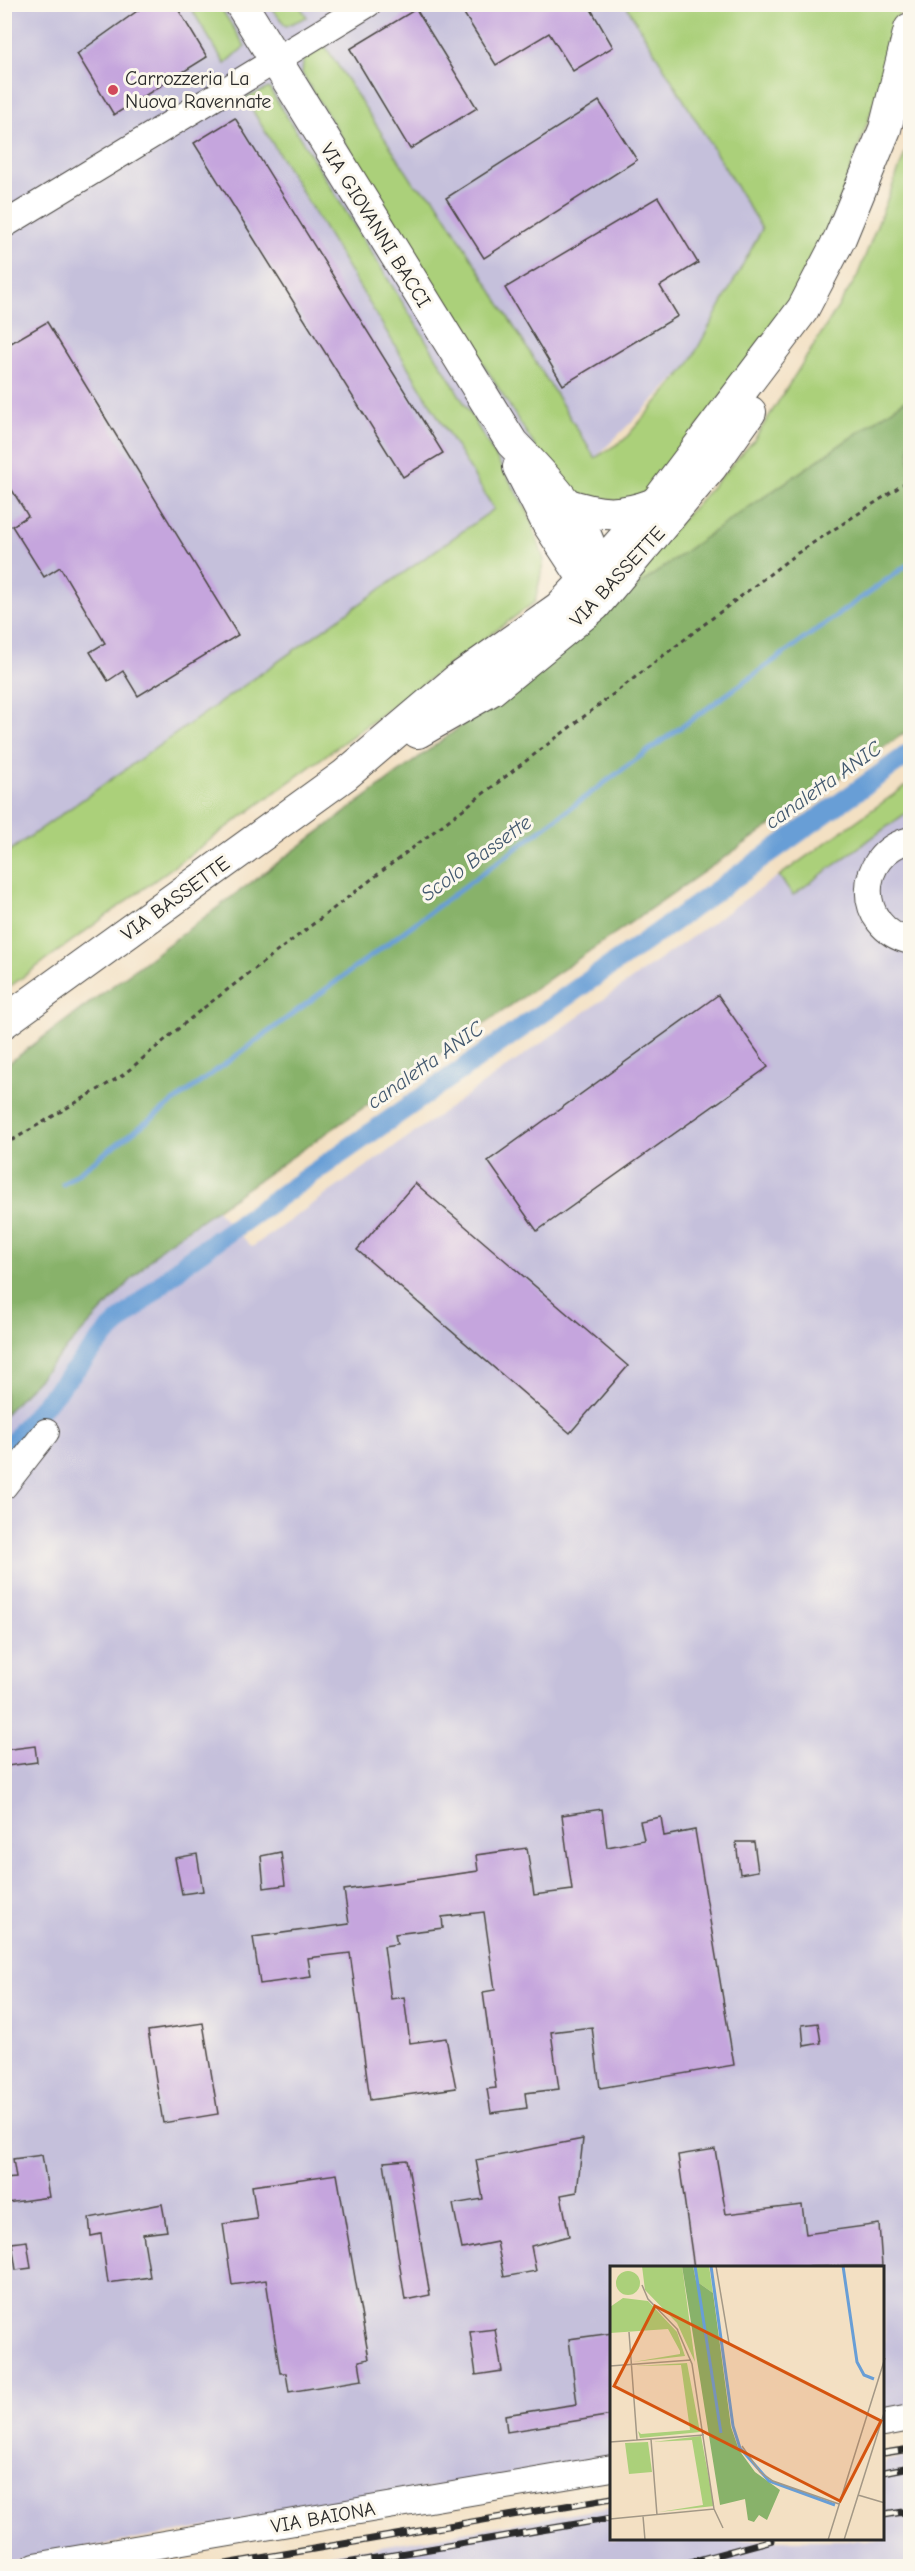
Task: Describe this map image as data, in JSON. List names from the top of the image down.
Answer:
{
  "streets": {
    "main road": ["VIA GIOVANNI BACCI", "VIA BASSETTE"],
    "street": ["VIA BAIONA"]
  },
  "crossings": [
    ["VIA GIOVANNI BACCI", "VIA BASSETTE"]
  ],
  "water": ["canaletta ANIC", "Scolo Bassette"],
  "places": ["Carrozzeria La Nuova Ravennate"]
}
